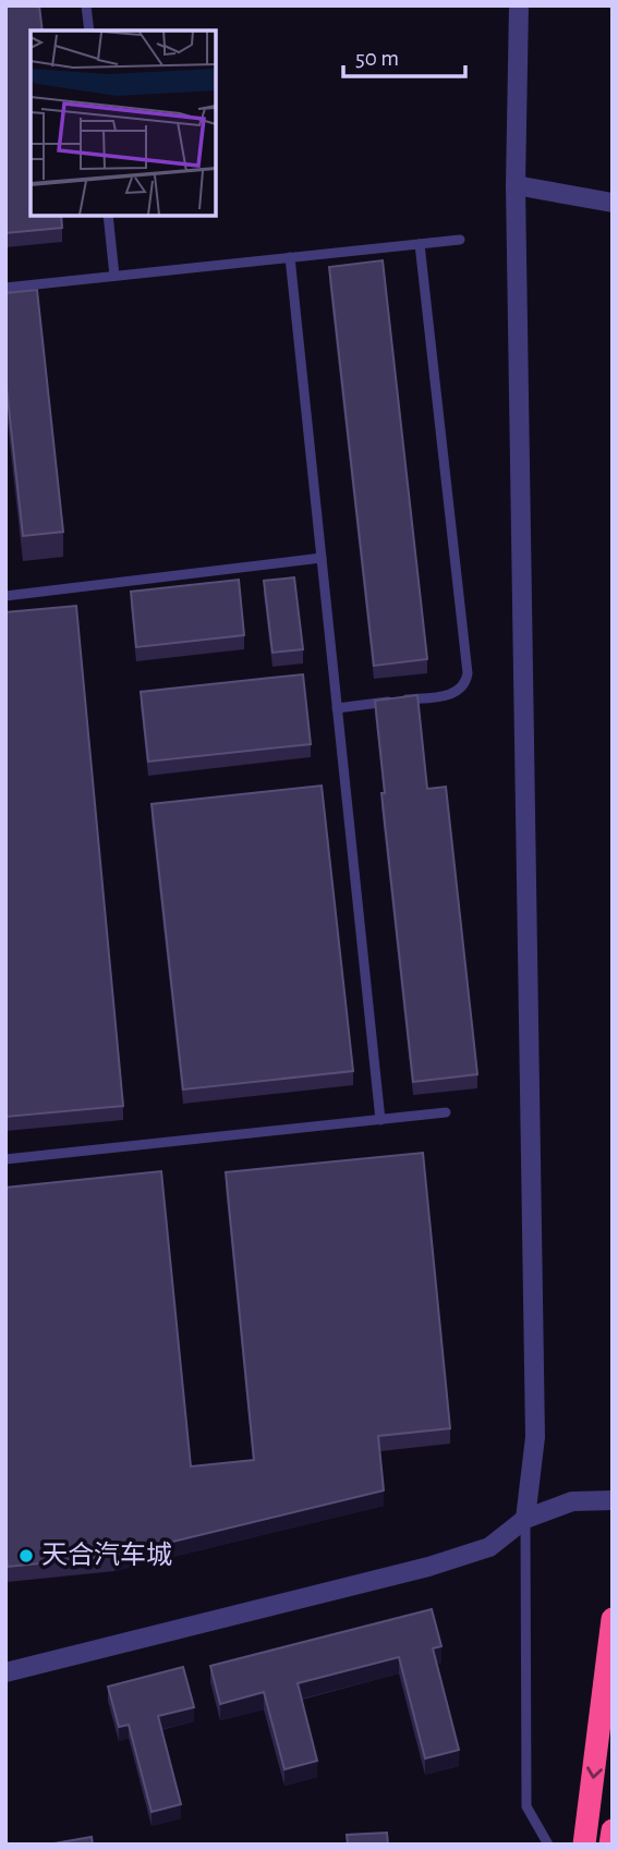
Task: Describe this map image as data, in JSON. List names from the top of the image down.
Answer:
{
  "places": ["天合汽车城"],
  "scale_bar": "50 m"
}
